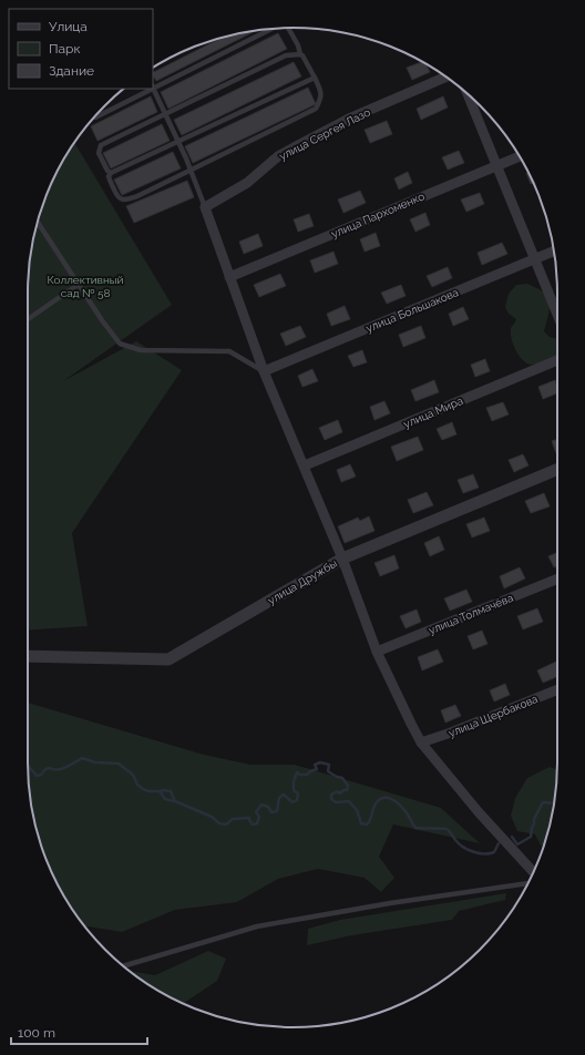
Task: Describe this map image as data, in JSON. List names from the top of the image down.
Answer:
{
  "streets": {
    "street": [
      "улица Сергея Лазо",
      "улица Пархоменко",
      "улица Большакова",
      "улица Мира",
      "улица Дружбы",
      "улица Толмачёва",
      "улица Щербакова"
    ]
  },
  "parks": ["Коллективный сад № 58"],
  "legend": ["Улица", "Парк", "Здание"],
  "scale_bar": "100 m"
}
